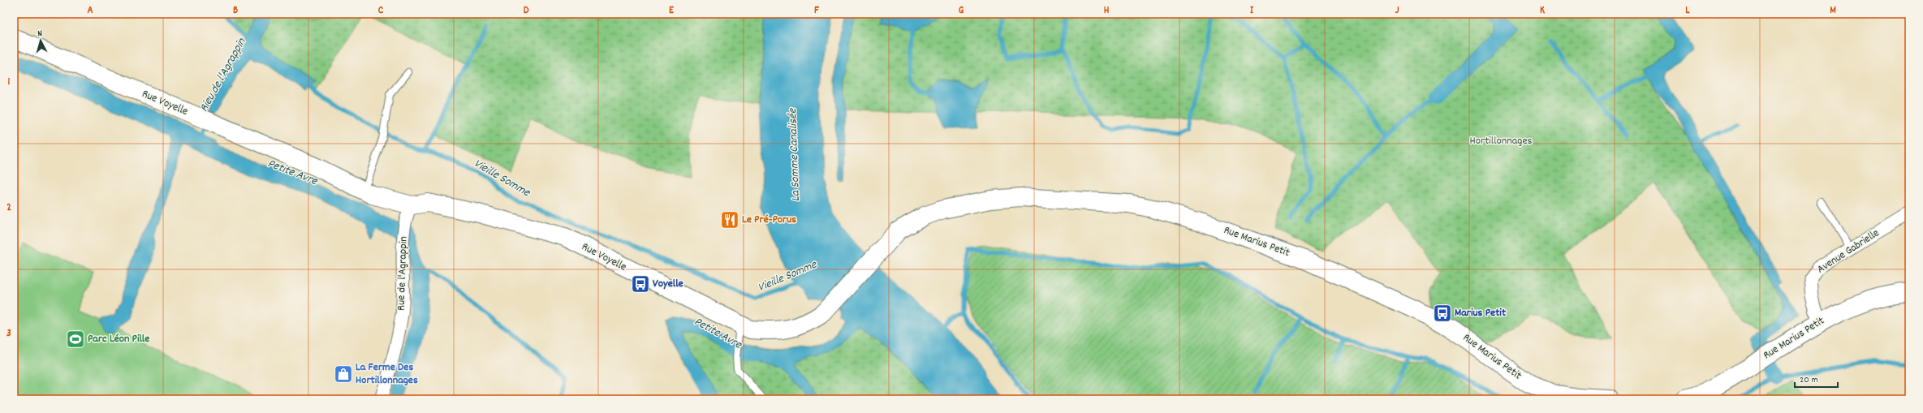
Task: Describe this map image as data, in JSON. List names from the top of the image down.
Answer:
{
  "streets": {
    "street": [
      "Rue Voyelle",
      "Rue Marius Petit",
      "Avenue Gabrielle",
      "Rue de l'Agrappin"
    ]
  },
  "crossings": [
    ["Rue Voyelle", "Rue Marius Petit"],
    ["Rue Voyelle", "Rue de l'Agrappin"],
    ["Rue Marius Petit", "Avenue Gabrielle"]
  ],
  "water": [
    "Rieu de l'Agrappin",
    "La Somme Canalisée",
    "Petite Avre",
    "Vieille Somme"
  ],
  "parks": ["Hortillonnages"],
  "places": {
    "restaurant": ["Le Pré-Porus"],
    "bus stop": ["Voyelle", "Marius Petit"],
    "sports": ["Parc Léon Pille"],
    "shop": ["La Ferme Des Hortillonnages"]
  },
  "scale_bar": "20 m",
  "north": "top",
  "grid": {
    "columns": [
      "A",
      "B",
      "C",
      "D",
      "E",
      "F",
      "G",
      "H",
      "I",
      "J",
      "K",
      "L",
      "M"
    ],
    "rows": ["1", "2", "3"]
  }
}
